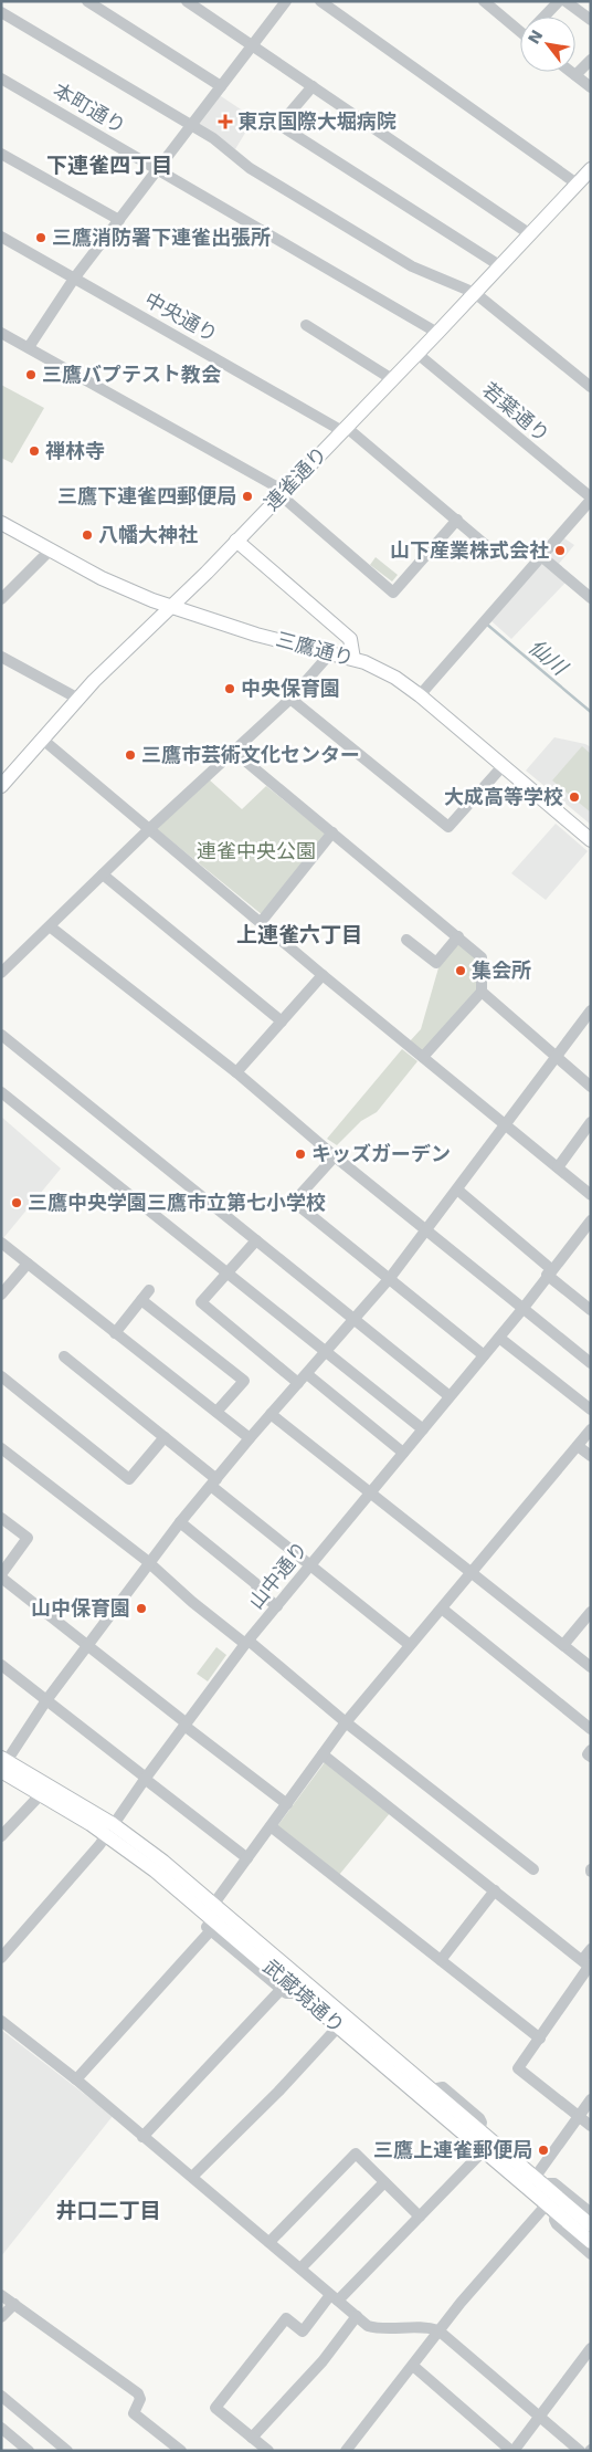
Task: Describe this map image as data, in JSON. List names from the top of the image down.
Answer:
{
  "streets": {
    "main road": ["連雀通り", "三鷹通り", "武蔵境通り"],
    "street": [
      "本町通り",
      "中央通り",
      "若葉通り",
      "山中通り"
    ]
  },
  "crossings": [
    ["本町通り", "連雀通り"],
    ["中央通り", "連雀通り"],
    ["若葉通り", "連雀通り"],
    ["連雀通り", "三鷹通り"],
    ["山中通り", "武蔵境通り"]
  ],
  "districts": ["下連雀四丁目", "上連雀六丁目", "井口二丁目"],
  "water": ["仙川"],
  "parks": ["連雀中央公園"],
  "places": {
    "health": ["東京国際大堀病院"],
    "other": [
      "三鷹消防署下連雀出張所",
      "三鷹バプテスト教会",
      "禅林寺",
      "三鷹下連雀四郵便局",
      "八幡大神社",
      "山下産業株式会社",
      "中央保育園",
      "三鷹市芸術文化センター",
      "大成高等学校",
      "集会所",
      "キッズガーデン",
      "三鷹中央学園三鷹市立第七小学校",
      "山中保育園",
      "三鷹上連雀郵便局"
    ]
  },
  "north": "top left"
}
